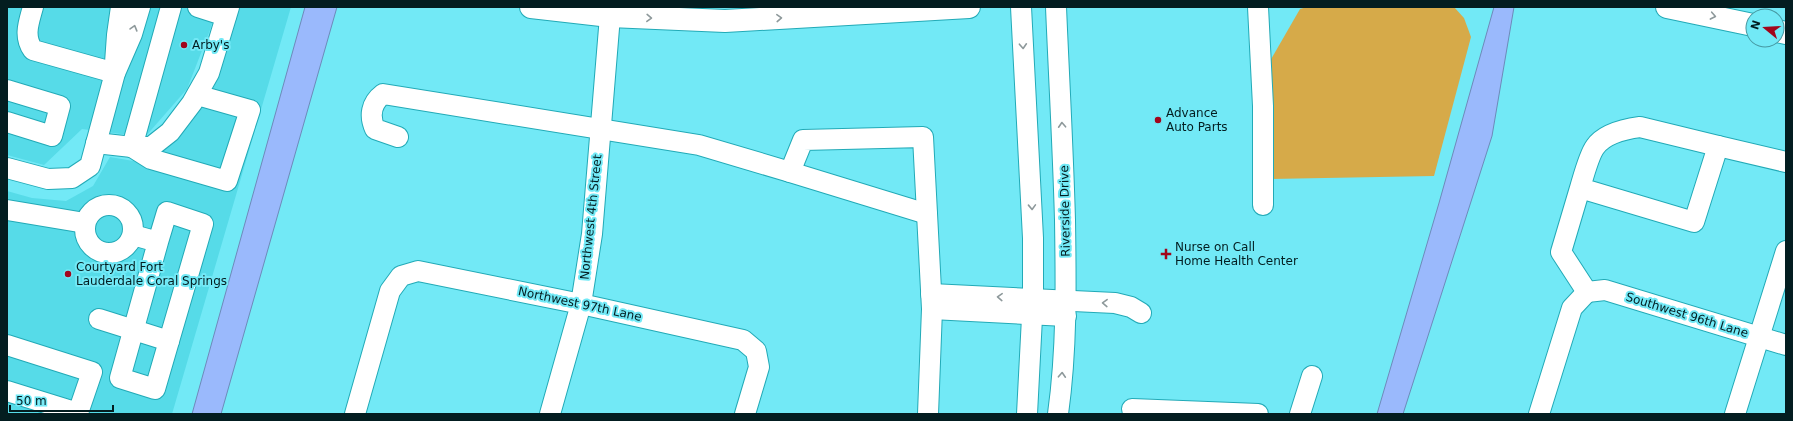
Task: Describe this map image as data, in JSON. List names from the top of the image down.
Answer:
{
  "streets": {
    "street": [
      "Riverside Drive",
      "Northwest 4th Street",
      "Northwest 97th Lane",
      "Southwest 96th Lane"
    ]
  },
  "crossings": [
    ["Northwest 4th Street", "Northwest 97th Lane"]
  ],
  "places": {
    "other": ["Arby's", "Advance Auto Parts", "Courtyard Fort Lauderdale Coral Springs"],
    "health": ["Nurse on Call Home Health Center"]
  },
  "scale_bar": "50 m",
  "north": "left"
}
